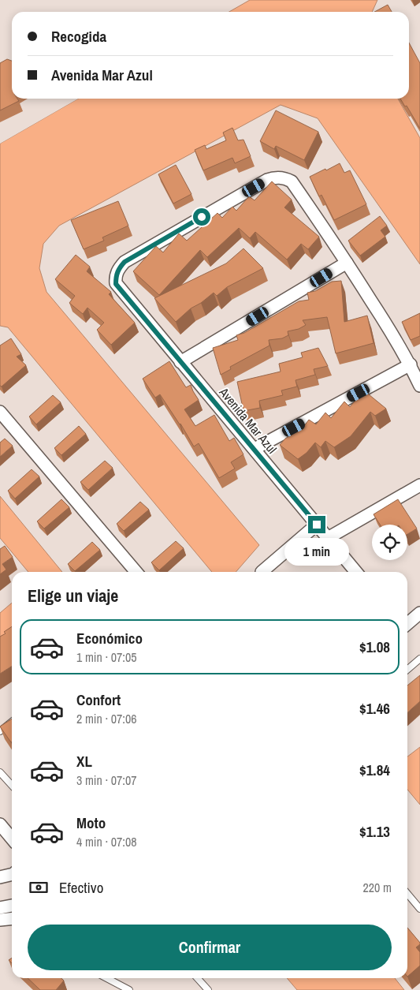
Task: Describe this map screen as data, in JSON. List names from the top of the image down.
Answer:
{
  "streets": {
    "street": ["Avenida Mar Azul"]
  },
  "page": {
    "banner": ["Recogida", "Avenida Mar Azul"],
    "bubble": "1 min",
    "heading": "Elige un viaje",
    "list": [
      {
        "name": "Económico",
        "note": "1 min · 07:05",
        "value": "$1.08"
      },
      {
        "name": "Confort",
        "note": "2 min · 07:06",
        "value": "$1.46"
      },
      {
        "name": "XL",
        "note": "3 min · 07:07",
        "value": "$1.84"
      },
      {
        "name": "Moto",
        "note": "4 min · 07:08",
        "value": "$1.13"
      }
    ],
    "pay": ["Efectivo", "220 m"],
    "buttons": "Confirmar"
  }
}
